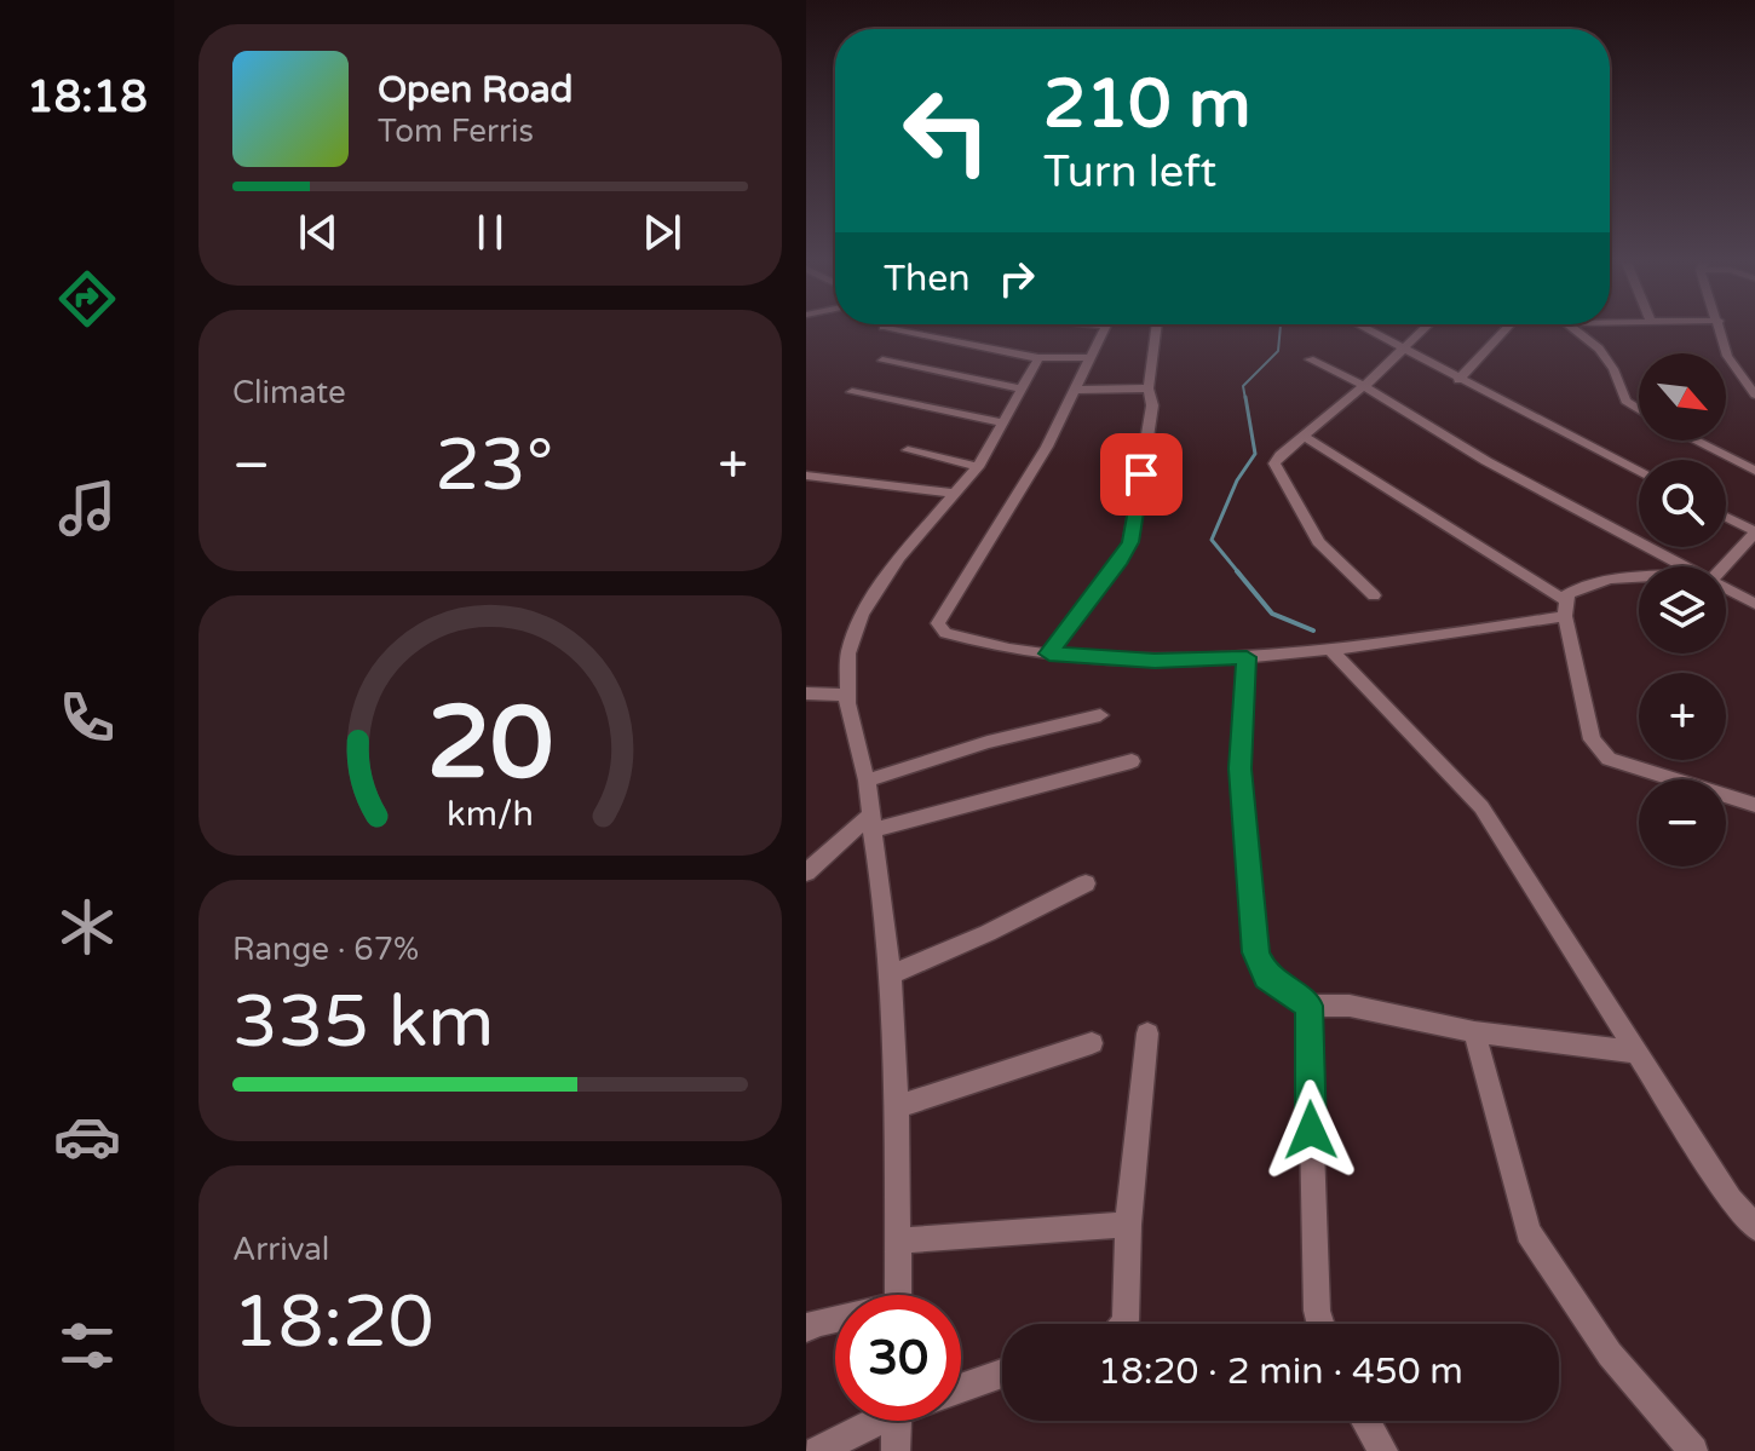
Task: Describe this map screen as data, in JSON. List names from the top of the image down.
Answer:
{
  "north": "bottom right",
  "page": {
    "tabs": "18:18",
    "turn": ["210 m", "Turn left"],
    "song": ["Open Road", "Tom Ferris"],
    "then": "Then",
    "tile": [
      "Climate",
      ["Range · 67%", "335 km"],
      ["Arrival", "18:20"]
    ],
    "map_buttons": ["+", "−"],
    "heat": ["−", "23°", "+"],
    "limit": "30",
    "trip": "18:20 · 2 min · 450 m",
    "gauge": ["20", "km/h"]
  }
}
